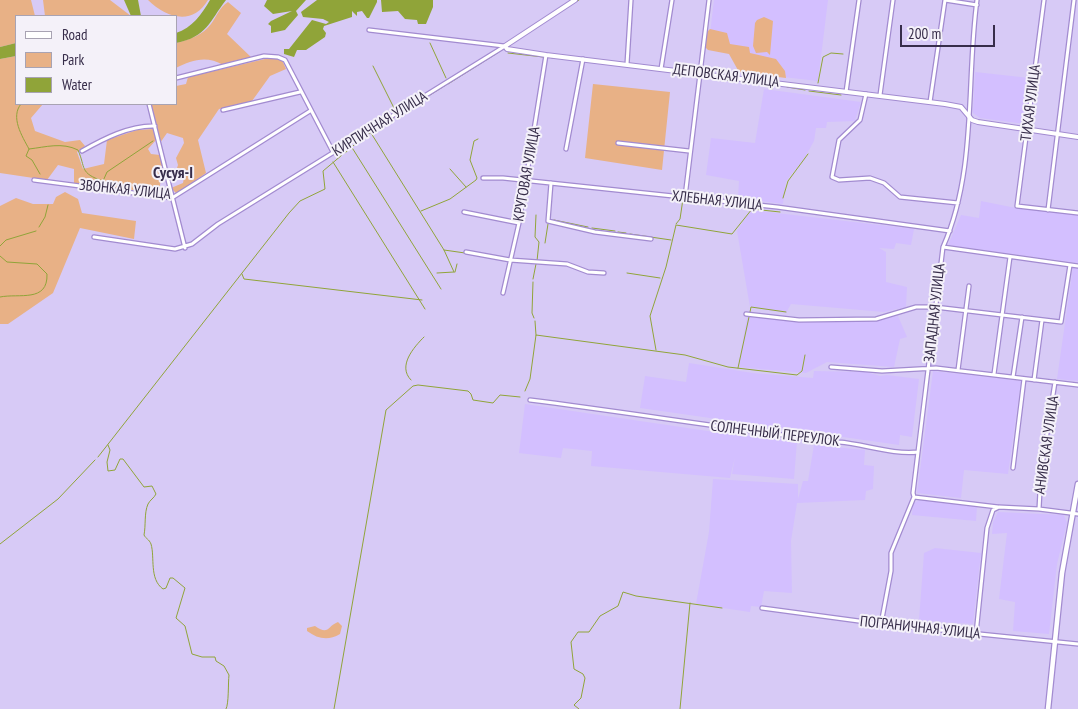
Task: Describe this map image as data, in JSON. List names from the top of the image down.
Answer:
{
  "streets": {
    "street": [
      "ДЕПОВСКАЯ УЛИЦА",
      "ТИХАЯ УЛИЦА",
      "КИРПИЧНАЯ УЛИЦА",
      "КРУГОВАЯ УЛИЦА",
      "ЗВОНКАЯ УЛИЦА",
      "ХЛЕБНАЯ УЛИЦА",
      "ЗАПАДНАЯ УЛИЦА",
      "СОЛНЕЧНЫЙ ПЕРЕУЛОК",
      "АНИВСКАЯ УЛИЦА",
      "ПОГРАНИЧНАЯ УЛИЦА"
    ]
  },
  "crossings": [
    ["ДЕПОВСКАЯ УЛИЦА", "ТИХАЯ УЛИЦА"],
    ["ДЕПОВСКАЯ УЛИЦА", "КИРПИЧНАЯ УЛИЦА"],
    ["ДЕПОВСКАЯ УЛИЦА", "КРУГОВАЯ УЛИЦА"],
    ["ДЕПОВСКАЯ УЛИЦА", "ЗАПАДНАЯ УЛИЦА"],
    ["КРУГОВАЯ УЛИЦА", "ХЛЕБНАЯ УЛИЦА"],
    ["ХЛЕБНАЯ УЛИЦА", "ЗАПАДНАЯ УЛИЦА"],
    ["ЗАПАДНАЯ УЛИЦА", "СОЛНЕЧНЫЙ ПЕРЕУЛОК"],
    ["ЗАПАДНАЯ УЛИЦА", "ПОГРАНИЧНАЯ УЛИЦА"]
  ],
  "districts": ["Сусуя-I"],
  "legend": ["Road", "Park", "Water"],
  "scale_bar": "200 m"
}
